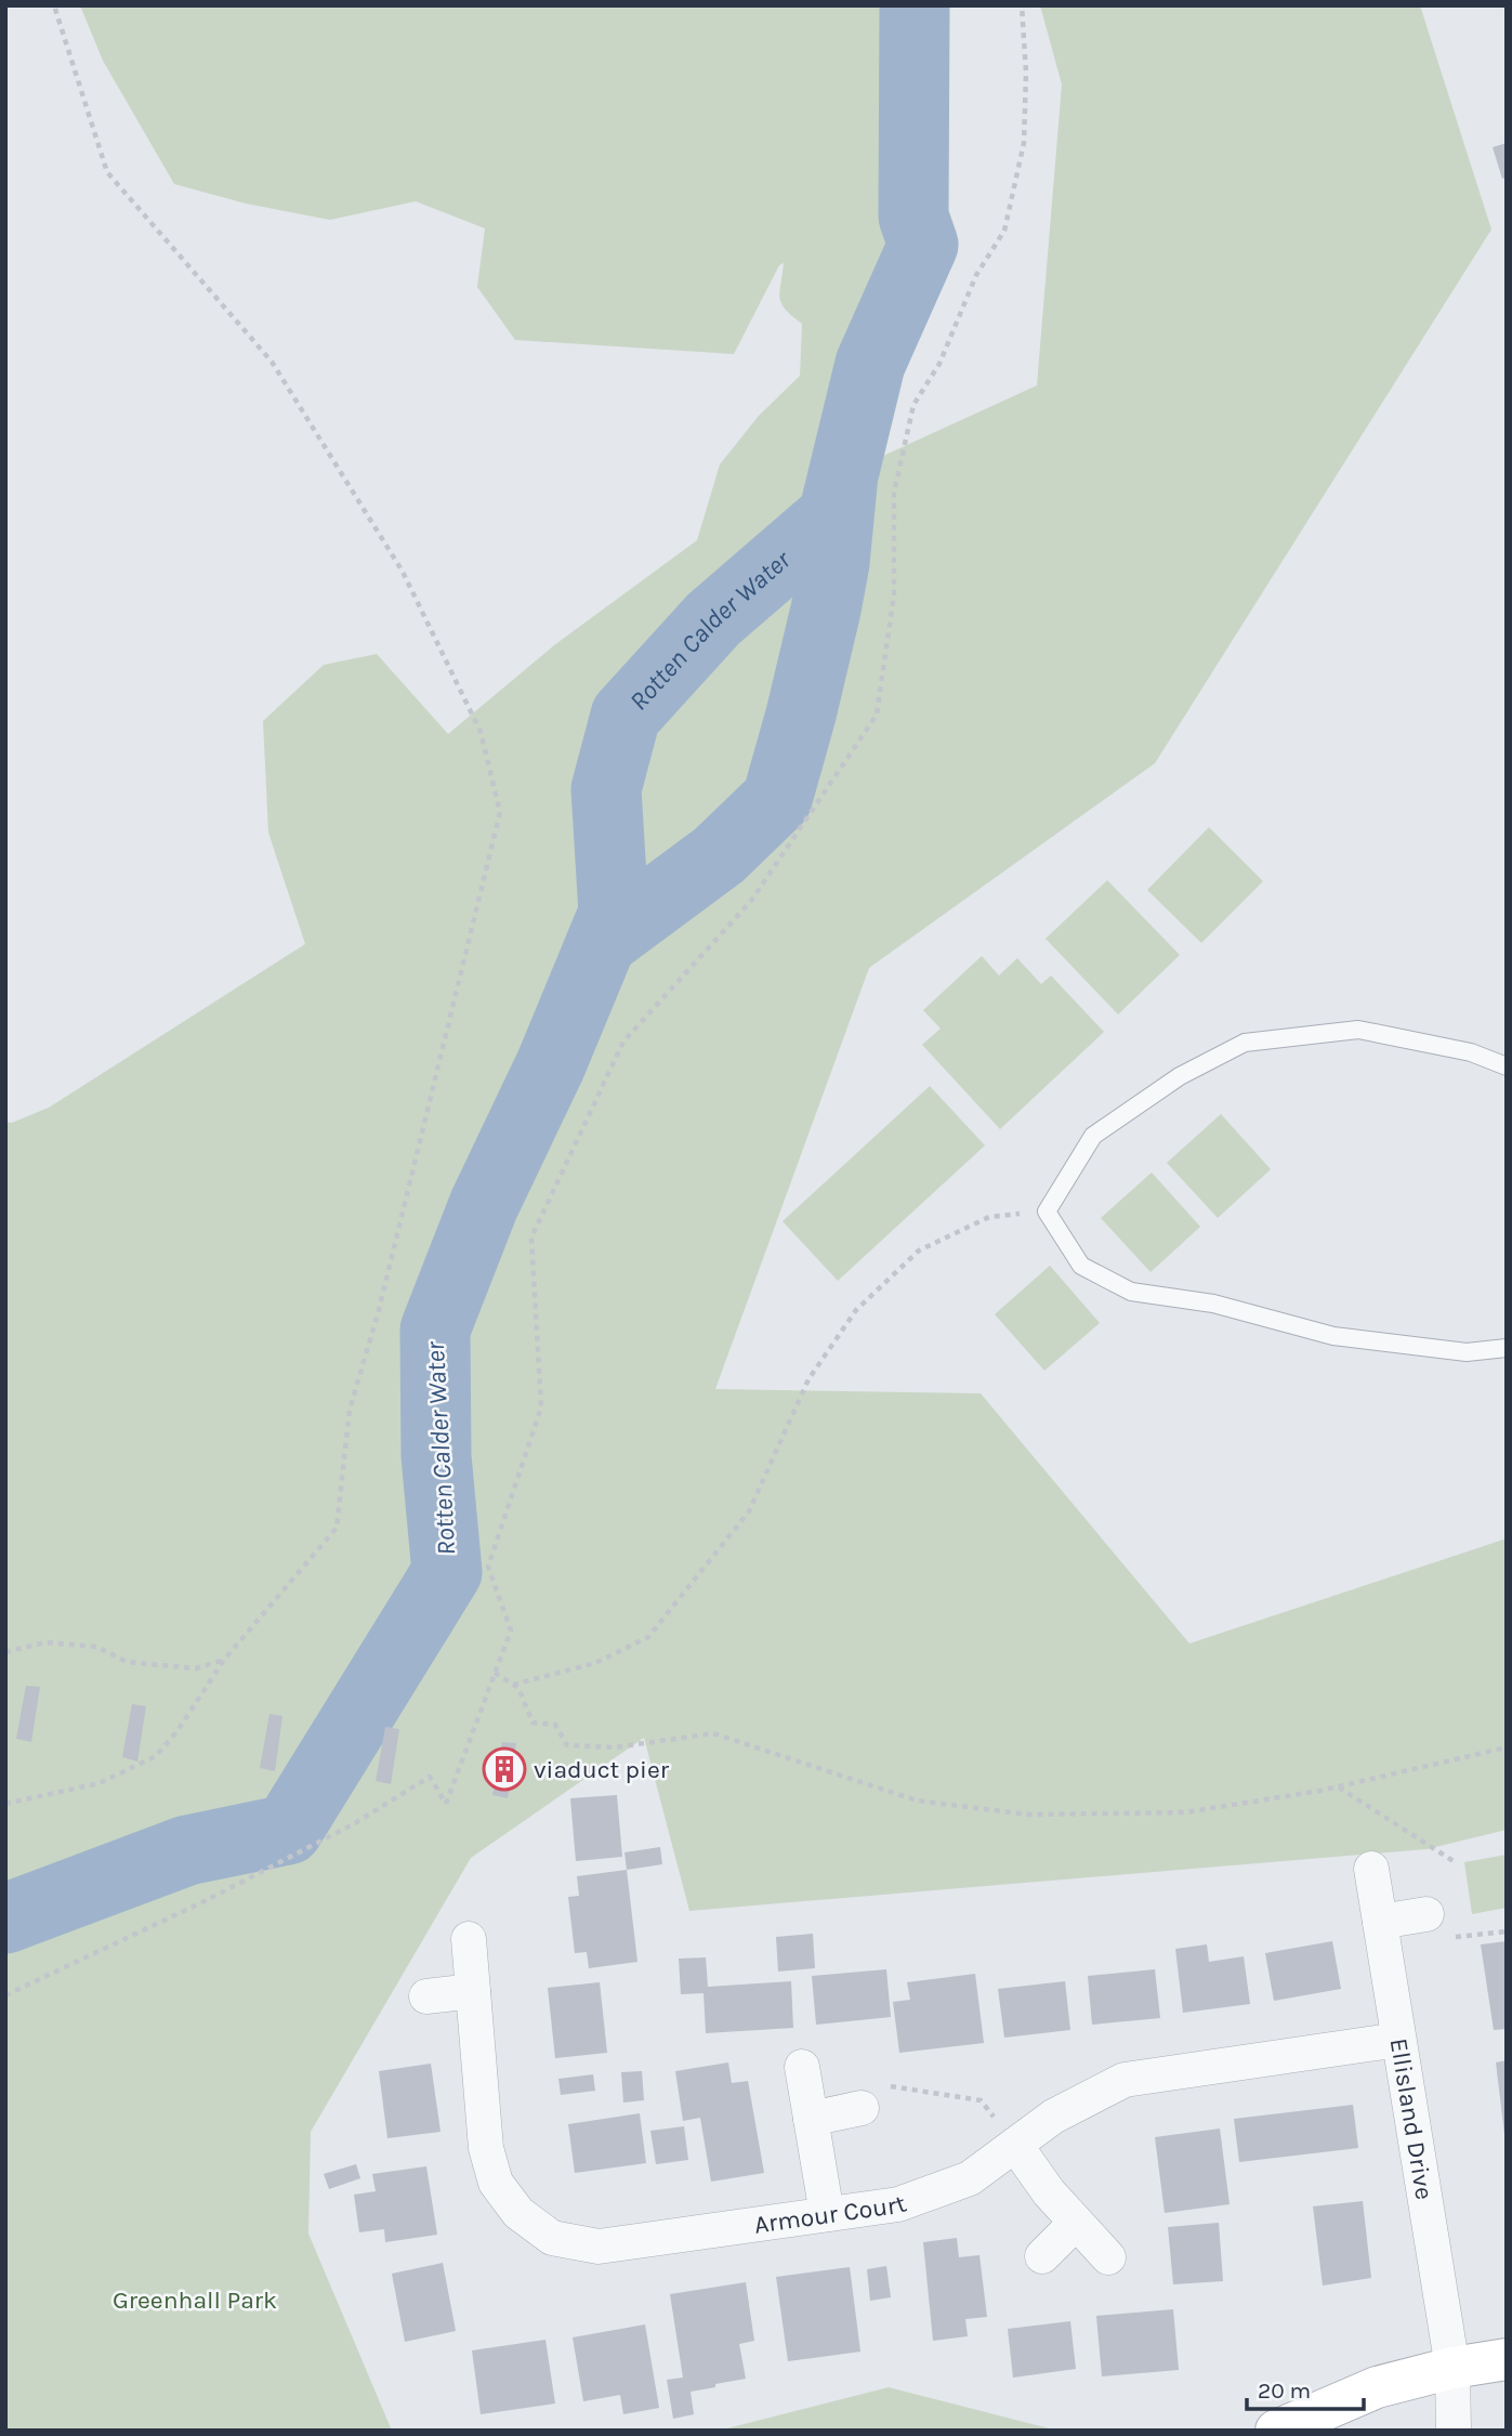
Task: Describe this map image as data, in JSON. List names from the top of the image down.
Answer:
{
  "streets": {
    "street": ["Ellisland Drive", "Armour Court"]
  },
  "crossings": [
    ["Ellisland Drive", "Armour Court"]
  ],
  "water": ["Rotten Calder Water"],
  "parks": ["Greenhall Park"],
  "places": {
    "building": ["viaduct pier"]
  },
  "scale_bar": "20 m"
}
